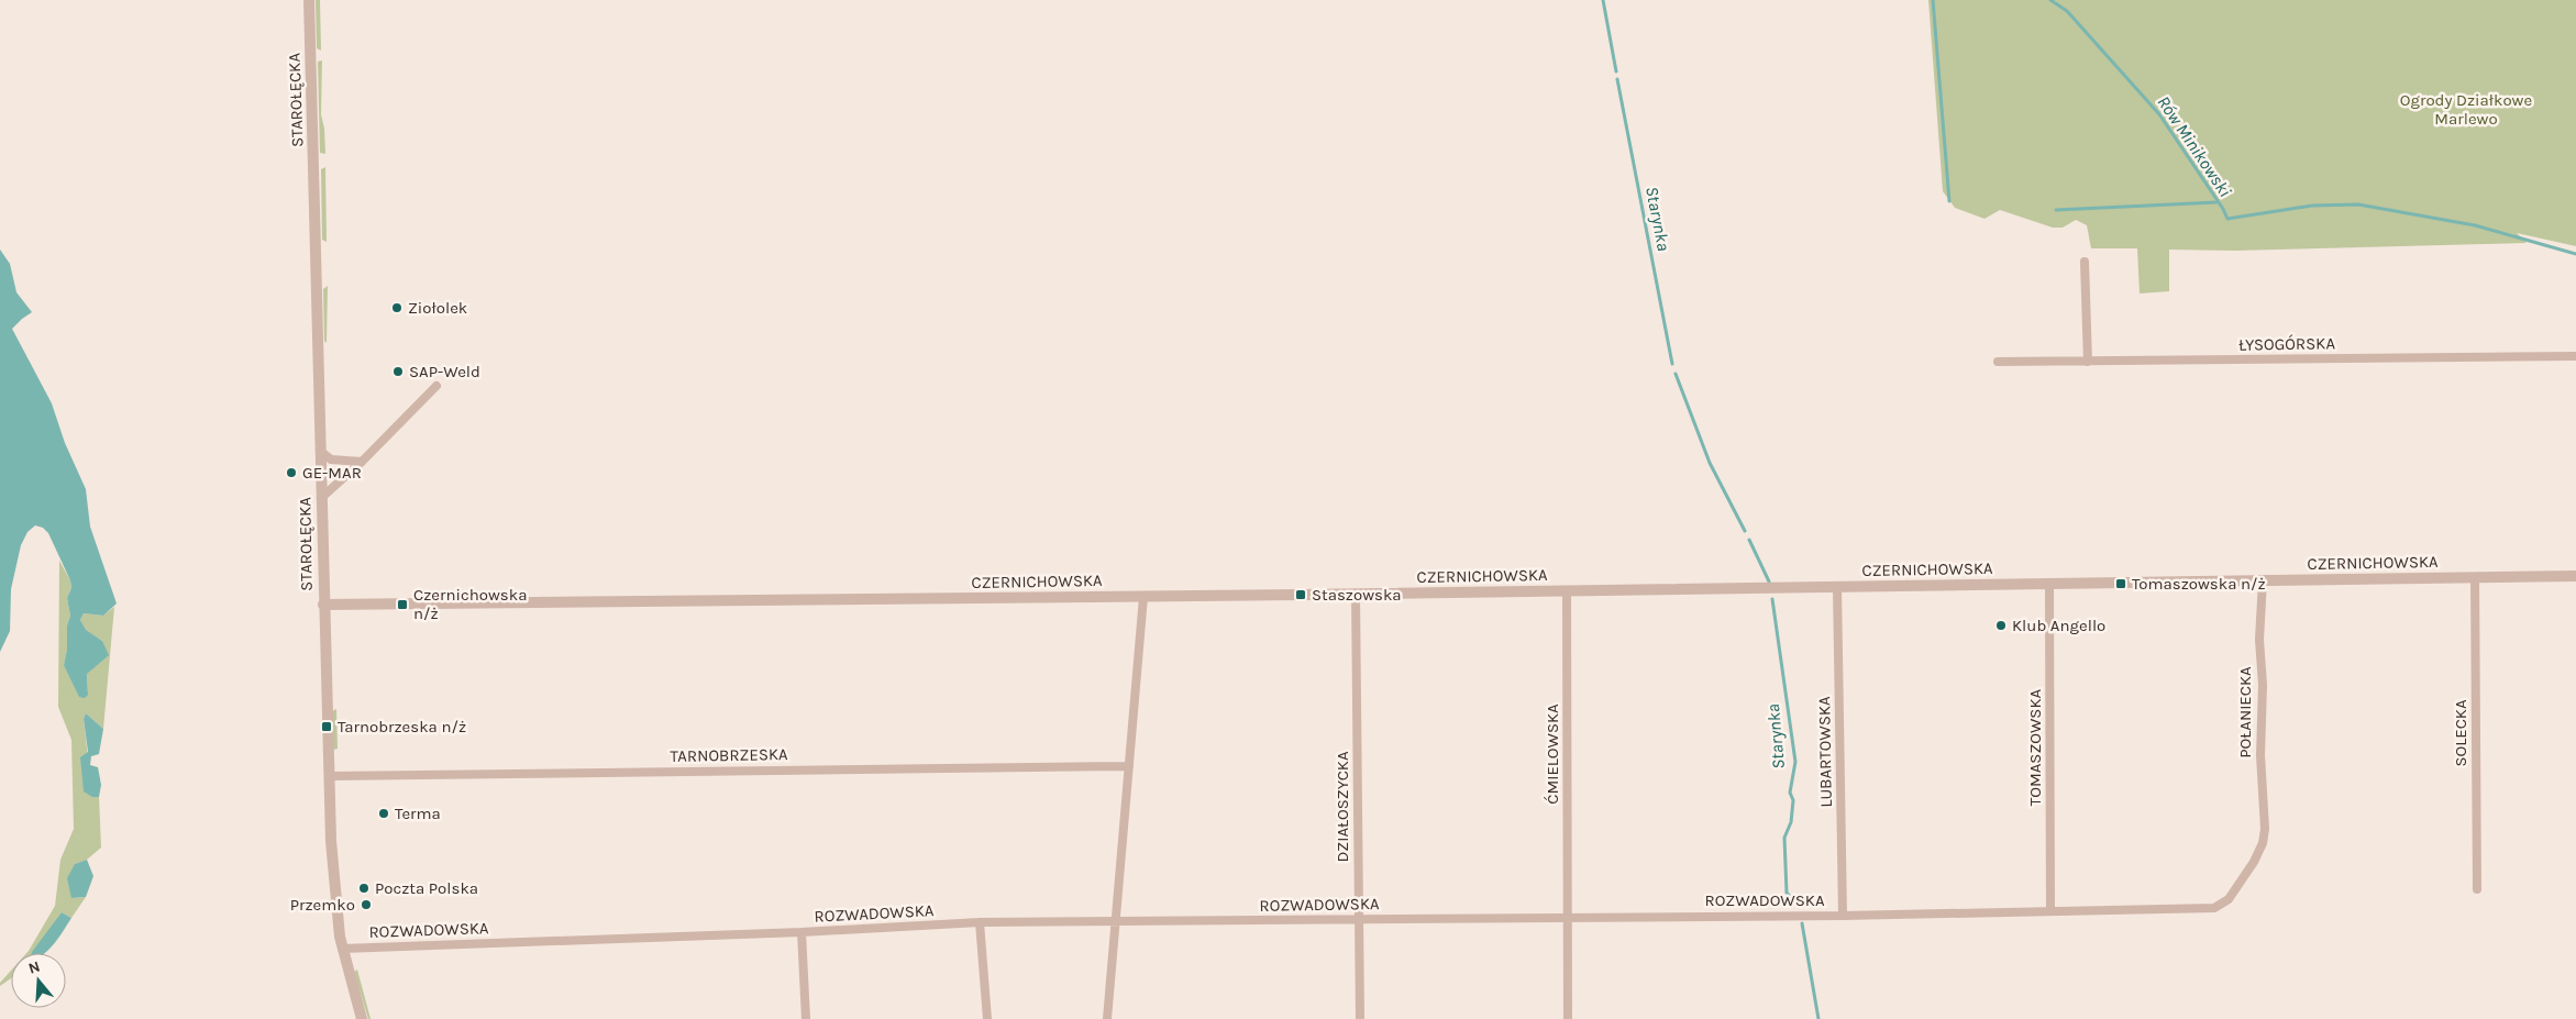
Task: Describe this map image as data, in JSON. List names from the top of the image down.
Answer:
{
  "streets": {
    "street": [
      "STAROŁĘCKA",
      "ŁYSOGÓRSKA",
      "CZERNICHOWSKA",
      "POŁANIECKA",
      "SOLECKA",
      "TOMASZOWSKA",
      "LUBARTOWSKA",
      "ĆMIELOWSKA",
      "TARNOBRZESKA",
      "DZIAŁOSZYCKA",
      "ROZWADOWSKA"
    ]
  },
  "crossings": [
    ["STAROŁĘCKA", "CZERNICHOWSKA"],
    ["STAROŁĘCKA", "TARNOBRZESKA"],
    ["STAROŁĘCKA", "ROZWADOWSKA"],
    ["CZERNICHOWSKA", "POŁANIECKA"],
    ["CZERNICHOWSKA", "SOLECKA"],
    ["CZERNICHOWSKA", "TOMASZOWSKA"],
    ["CZERNICHOWSKA", "LUBARTOWSKA"],
    ["CZERNICHOWSKA", "ĆMIELOWSKA"],
    ["CZERNICHOWSKA", "DZIAŁOSZYCKA"],
    ["POŁANIECKA", "ROZWADOWSKA"],
    ["TOMASZOWSKA", "ROZWADOWSKA"],
    ["LUBARTOWSKA", "ROZWADOWSKA"],
    ["ĆMIELOWSKA", "ROZWADOWSKA"],
    ["DZIAŁOSZYCKA", "ROZWADOWSKA"]
  ],
  "water": ["Rów Minikowski", "Starynka"],
  "parks": ["Ogrody Działkowe Marlewo"],
  "places": {
    "other": [
      "Ziołolek",
      "SAP-Weld",
      "GE-MAR",
      "Klub Angello",
      "Terma",
      "Poczta Polska",
      "Przemko"
    ],
    "transit": [
      "Tomaszowska n/ż",
      "Staszowska",
      "Czernichowska n/ż",
      "Tarnobrzeska n/ż"
    ]
  },
  "north": "top"
}
